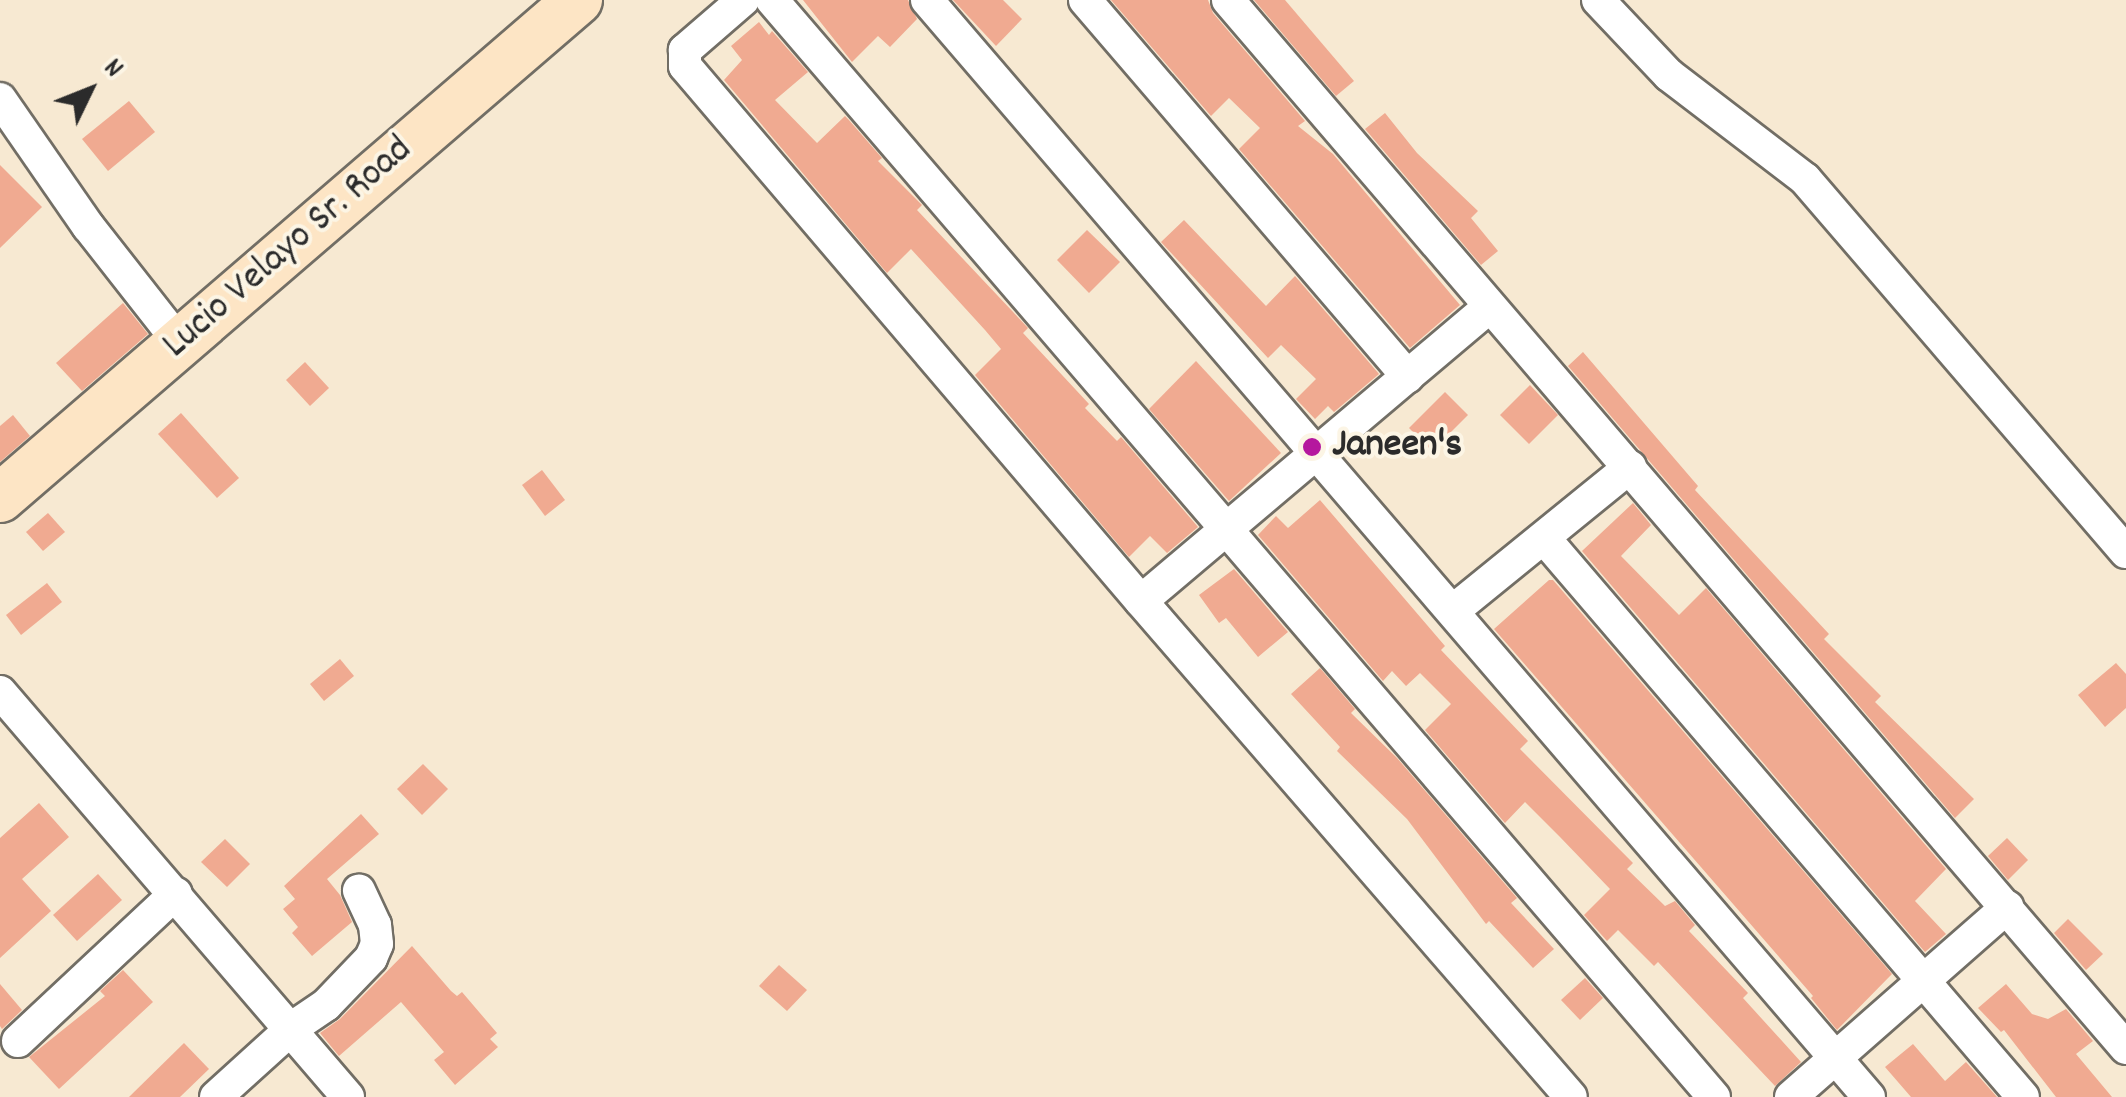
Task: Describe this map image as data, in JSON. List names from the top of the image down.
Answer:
{
  "streets": {
    "main road": ["Lucio Velayo Sr. Road"]
  },
  "places": ["Janeen's"],
  "north": "top right"
}
